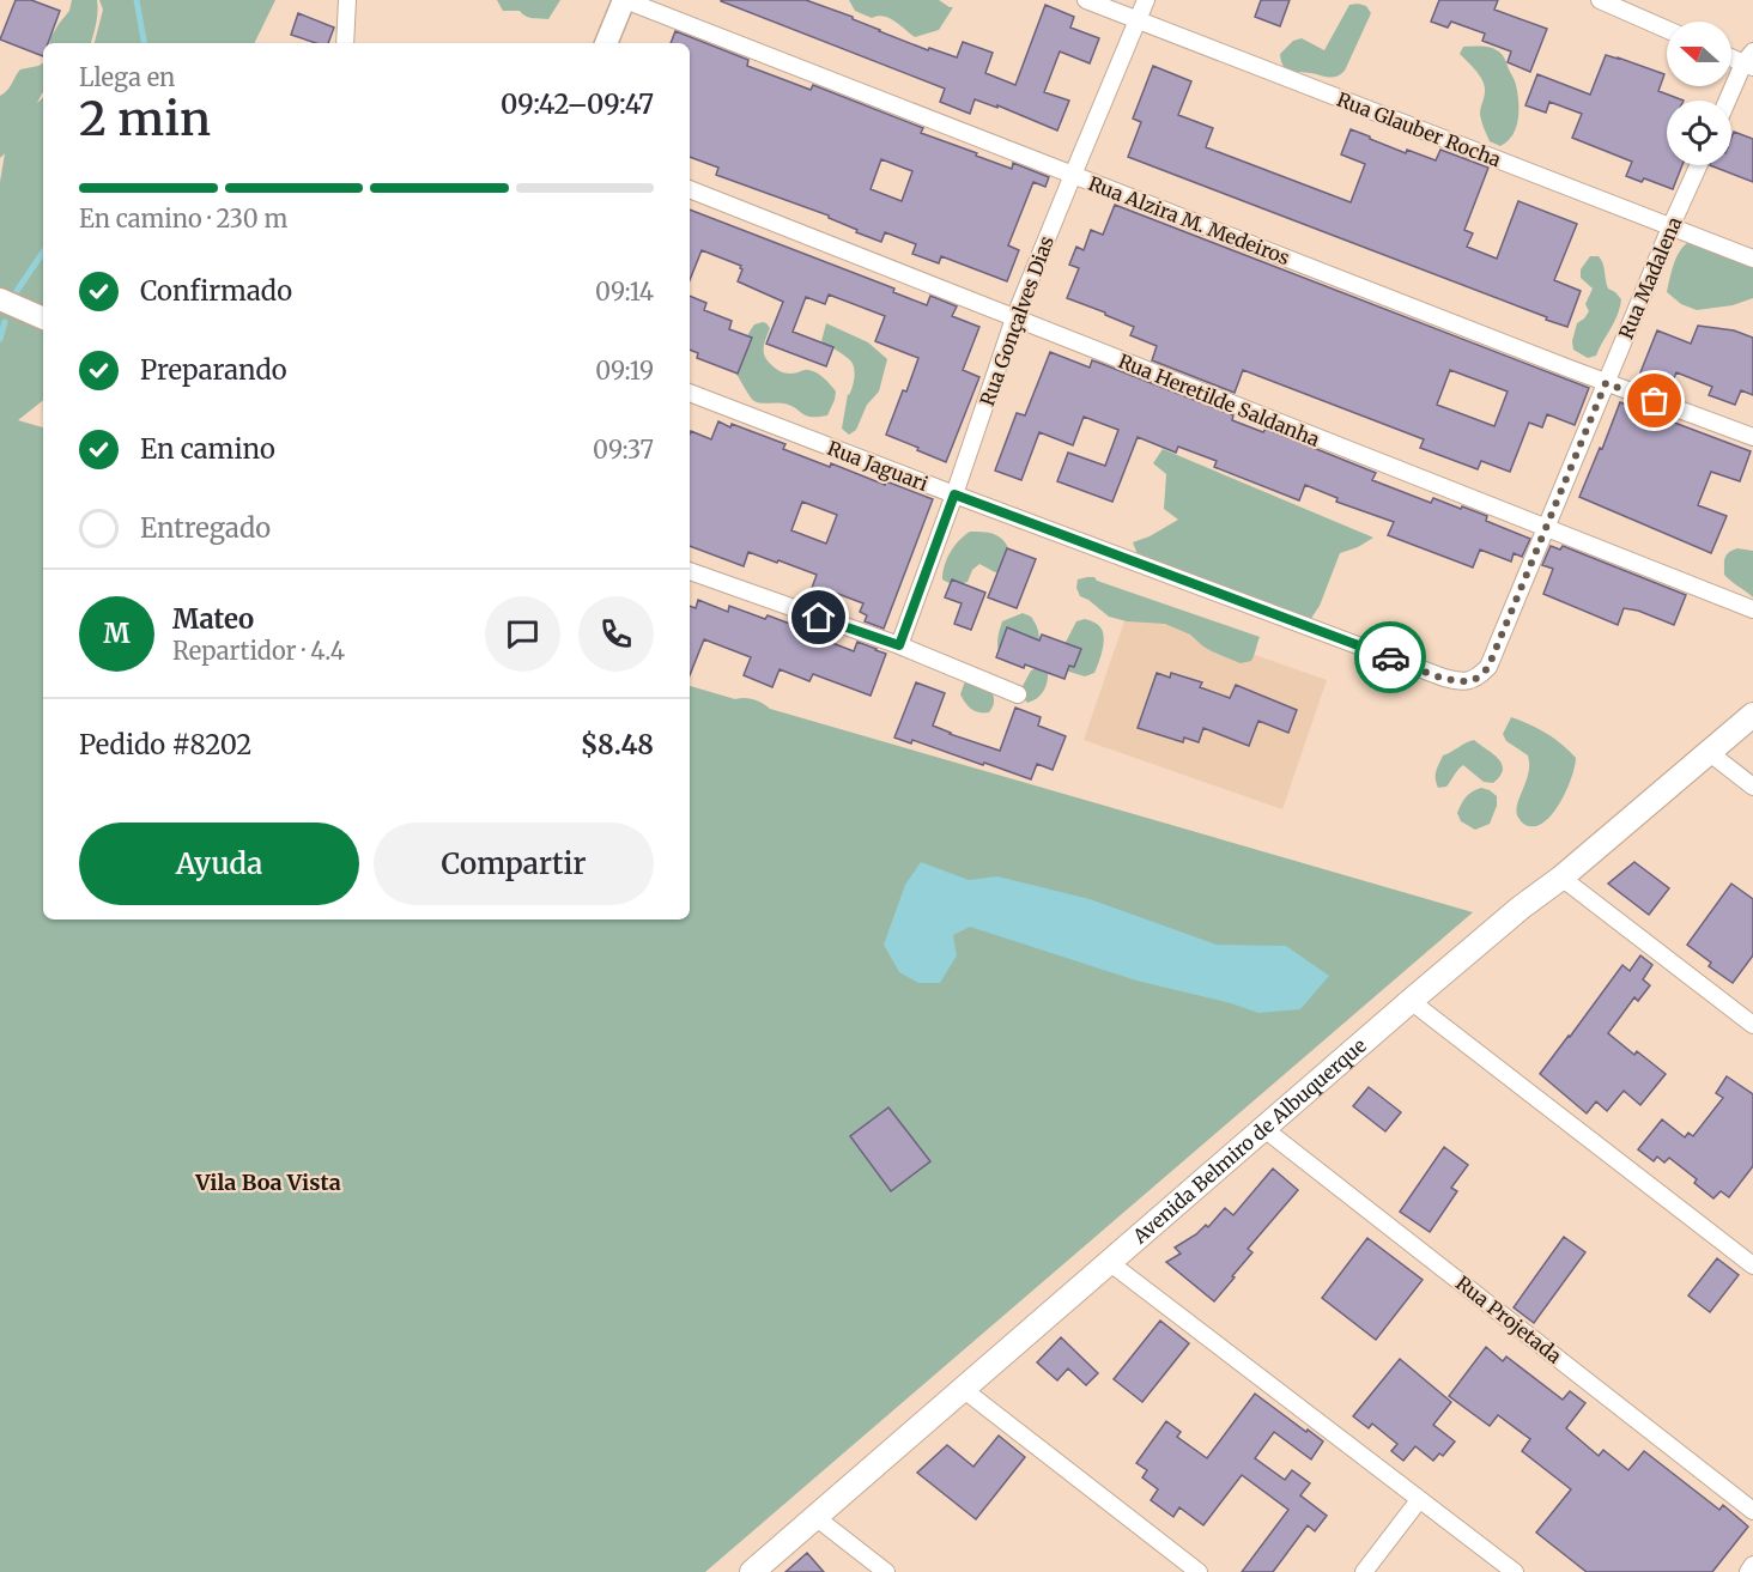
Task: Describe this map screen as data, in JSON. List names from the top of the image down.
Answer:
{
  "streets": {
    "main road": ["Avenida Belmiro de Albuquerque"],
    "street": [
      "Rua Glauber Rocha",
      "Rua Alzira M. Medeiros",
      "Rua Madalena",
      "Rua Gonçalves Dias",
      "Rua Heretilde Saldanha",
      "Rua Jaguari",
      "Rua Projetada"
    ]
  },
  "crossings": [
    ["Rua Glauber Rocha", "Rua Madalena"],
    ["Rua Glauber Rocha", "Rua Gonçalves Dias"],
    ["Rua Alzira M. Medeiros", "Rua Madalena"],
    ["Rua Alzira M. Medeiros", "Rua Gonçalves Dias"],
    ["Rua Madalena", "Rua Heretilde Saldanha"],
    ["Rua Madalena", "Rua Jaguari"],
    ["Rua Gonçalves Dias", "Rua Heretilde Saldanha"],
    ["Rua Gonçalves Dias", "Rua Jaguari"],
    ["Avenida Belmiro de Albuquerque", "Rua Projetada"]
  ],
  "districts": ["Vila Boa Vista"],
  "north": "left",
  "page": {
    "heading": ["2 min", "Llega en", "09:42–09:47"],
    "panel": [
      "Mateo",
      "Repartidor · 4.4",
      "Pedido #8202",
      "$8.48"
    ],
    "bar": "En camino · 230 m",
    "list": [
      ["Confirmado", "09:14"],
      ["Preparando", "09:19"],
      ["En camino", "09:37"],
      "Entregado"
    ],
    "round": "M",
    "buttons": ["Ayuda", "Compartir"]
  }
}
